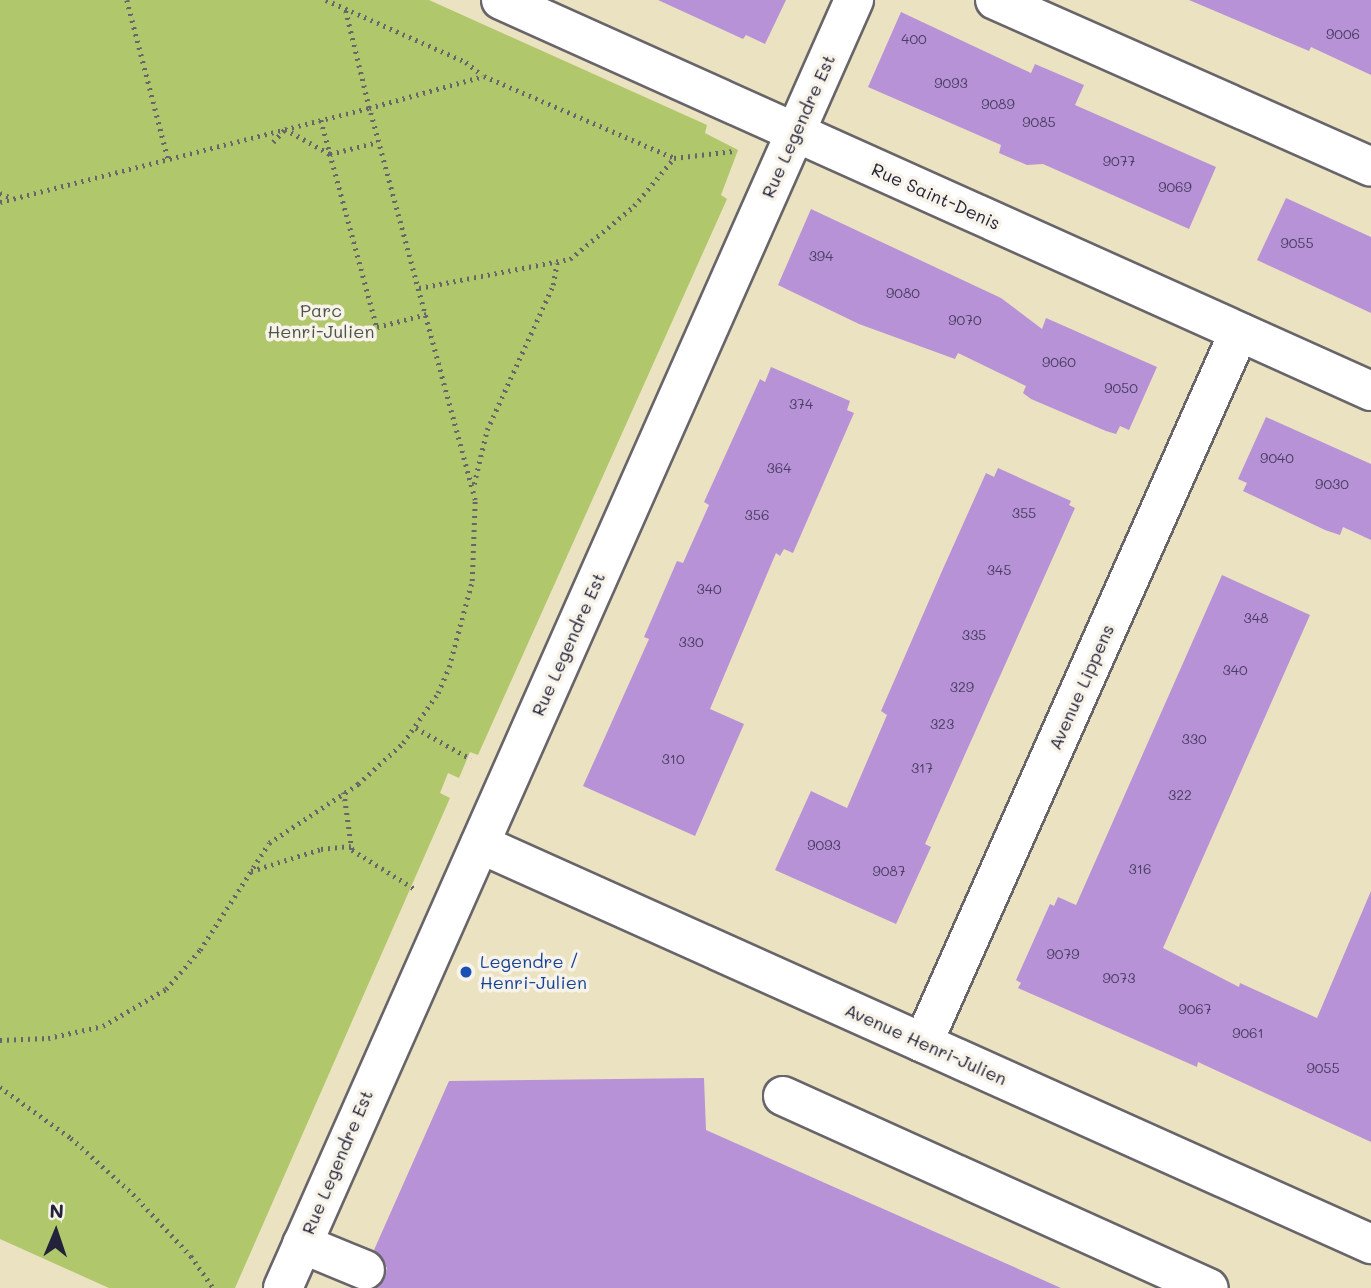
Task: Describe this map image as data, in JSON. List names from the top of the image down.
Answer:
{
  "streets": {
    "street": [
      "Rue Legendre Est",
      "Rue Saint-Denis",
      "Avenue Lippens",
      "Avenue Henri-Julien"
    ]
  },
  "crossings": [
    ["Rue Legendre Est", "Rue Saint-Denis"],
    ["Rue Legendre Est", "Avenue Henri-Julien"],
    ["Rue Saint-Denis", "Avenue Lippens"],
    ["Avenue Lippens", "Avenue Henri-Julien"]
  ],
  "parks": ["Parc Henri-Julien"],
  "places": ["Legendre / Henri-Julien"],
  "house_numbers": [
    "9006",
    "400",
    "9093",
    "9089",
    "9085",
    "9077",
    "9069",
    "9055",
    "394",
    "9080",
    "9070",
    "9060",
    "9050",
    "374",
    "9040",
    "364",
    "9030",
    "355",
    "356",
    "345",
    "340",
    "348",
    "335",
    "330",
    "340",
    "329",
    "323",
    "330",
    "310",
    "317",
    "322",
    "9093",
    "316",
    "9087",
    "9079",
    "9073",
    "9067",
    "9061",
    "9055"
  ],
  "north": "top"
}
